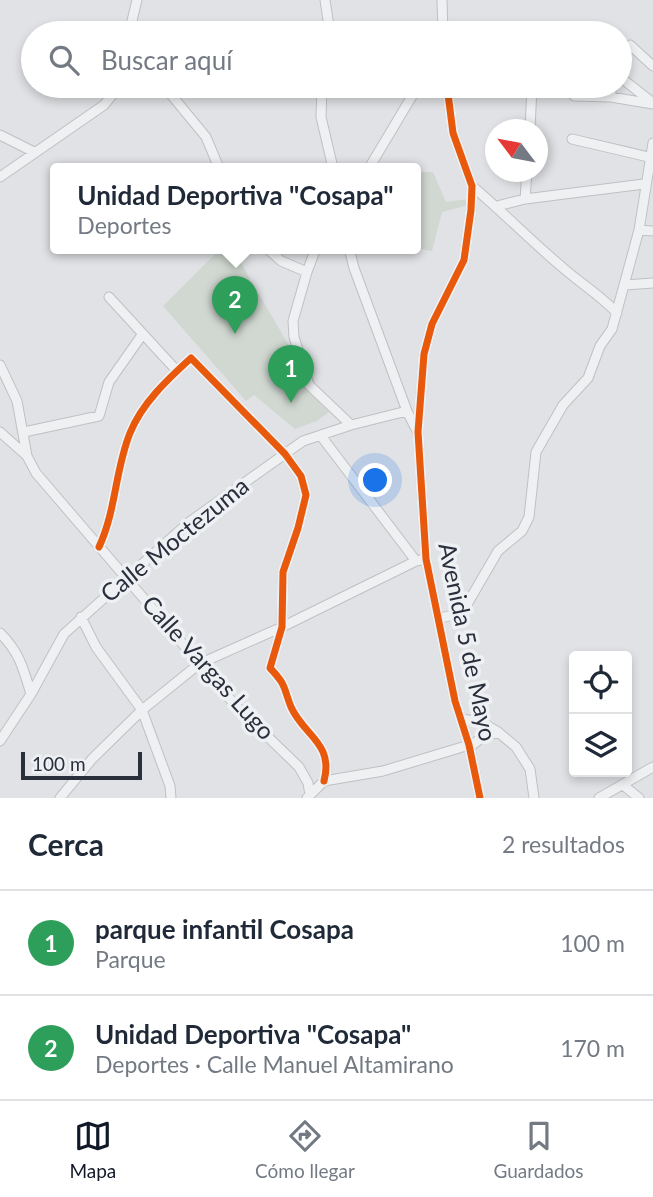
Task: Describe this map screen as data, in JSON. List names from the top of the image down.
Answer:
{
  "streets": {
    "street": ["Calle Moctezuma", "Avenida 5 de Mayo", "Calle Vargas Lugo"]
  },
  "crossings": [
    ["Calle Moctezuma", "Calle Vargas Lugo"]
  ],
  "scale_bar": "100 m",
  "north": "top left",
  "page": {
    "search": "Buscar aquí",
    "popup": ["Unidad Deportiva \"Cosapa\"", "Deportes"],
    "pins": ["2", "1"],
    "scale": "100 m",
    "heading": ["Cerca", "2 resultados"],
    "list": [
      {
        "mark": "1",
        "name": "parque infantil Cosapa",
        "note": "Parque",
        "value": "100 m"
      },
      {
        "mark": "2",
        "name": "Unidad Deportiva \"Cosapa\"",
        "note": "Deportes · Calle Manuel Altamirano",
        "value": "170 m"
      }
    ],
    "nav": ["Mapa", "Cómo llegar", "Guardados"]
  }
}
